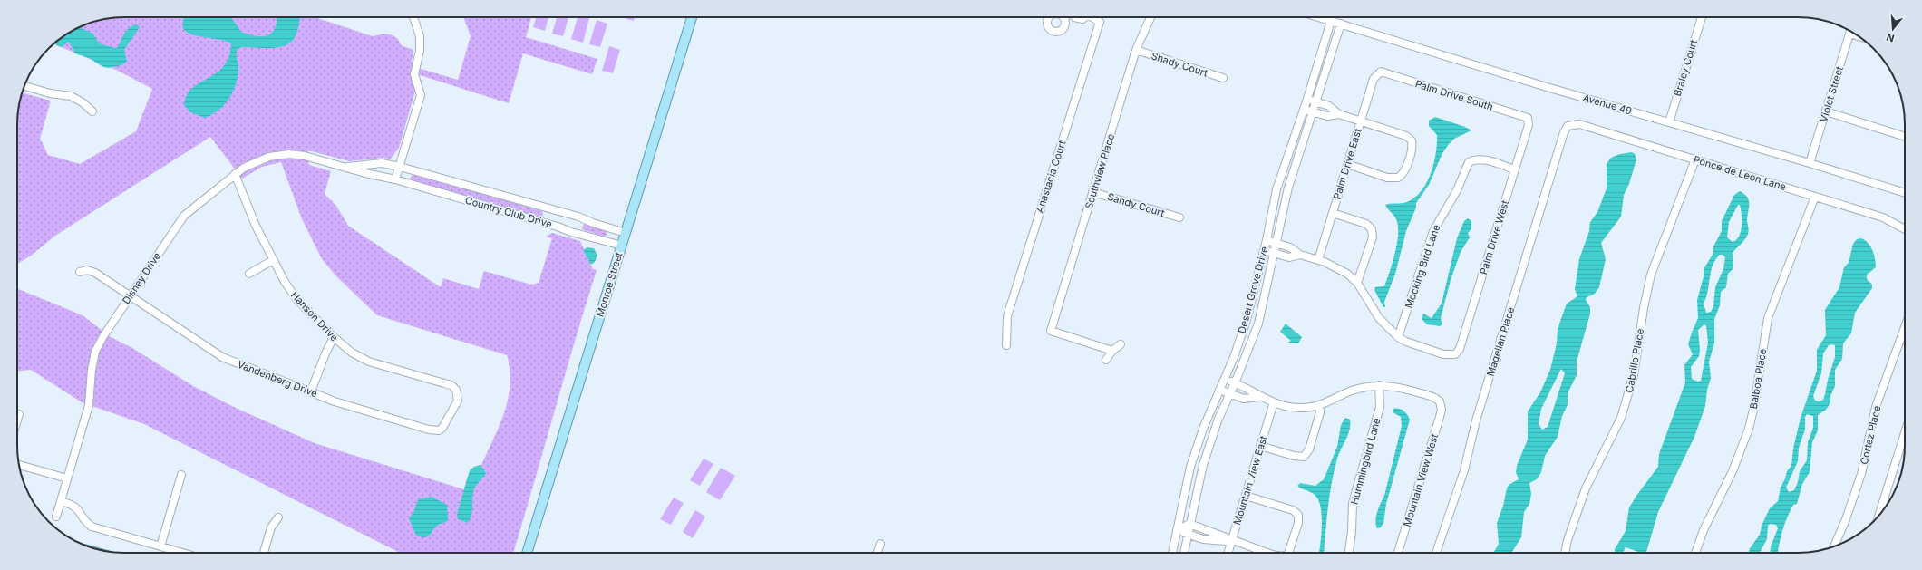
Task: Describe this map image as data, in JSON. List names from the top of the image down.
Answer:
{
  "streets": {
    "main road": ["Monroe Street"],
    "street": [
      "Shady Court",
      "Braley Court",
      "Violet Street",
      "Palm Drive South",
      "Avenue 49",
      "Palm Drive East",
      "Southview Place",
      "Ponce de Leon Lane",
      "Anastacia Court",
      "Sandy Court",
      "Country Club Drive",
      "Palm Drive West",
      "Mocking Bird Lane",
      "Disney Drive",
      "Desert Grove Drive",
      "Hanson Drive",
      "Magellan Place",
      "Cabrillo Place",
      "Vandenberg Drive",
      "Balboa Place",
      "Cortez Place",
      "Hummingbird Lane",
      "Mountain View East",
      "Mountain View West"
    ]
  },
  "crossings": [
    ["Shady Court", "Southview Place"],
    ["Braley Court", "Avenue 49"],
    ["Violet Street", "Avenue 49"],
    ["Palm Drive South", "Palm Drive East"],
    ["Palm Drive South", "Palm Drive West"],
    ["Avenue 49", "Desert Grove Drive"],
    ["Southview Place", "Sandy Court"],
    ["Ponce de Leon Lane", "Magellan Place"],
    ["Ponce de Leon Lane", "Cabrillo Place"],
    ["Ponce de Leon Lane", "Balboa Place"],
    ["Country Club Drive", "Disney Drive"],
    ["Country Club Drive", "Monroe Street"],
    ["Palm Drive West", "Mocking Bird Lane"],
    ["Disney Drive", "Hanson Drive"],
    ["Disney Drive", "Vandenberg Drive"],
    ["Hanson Drive", "Vandenberg Drive"],
    ["Hummingbird Lane", "Mountain View West"]
  ],
  "north": "bottom"
}
